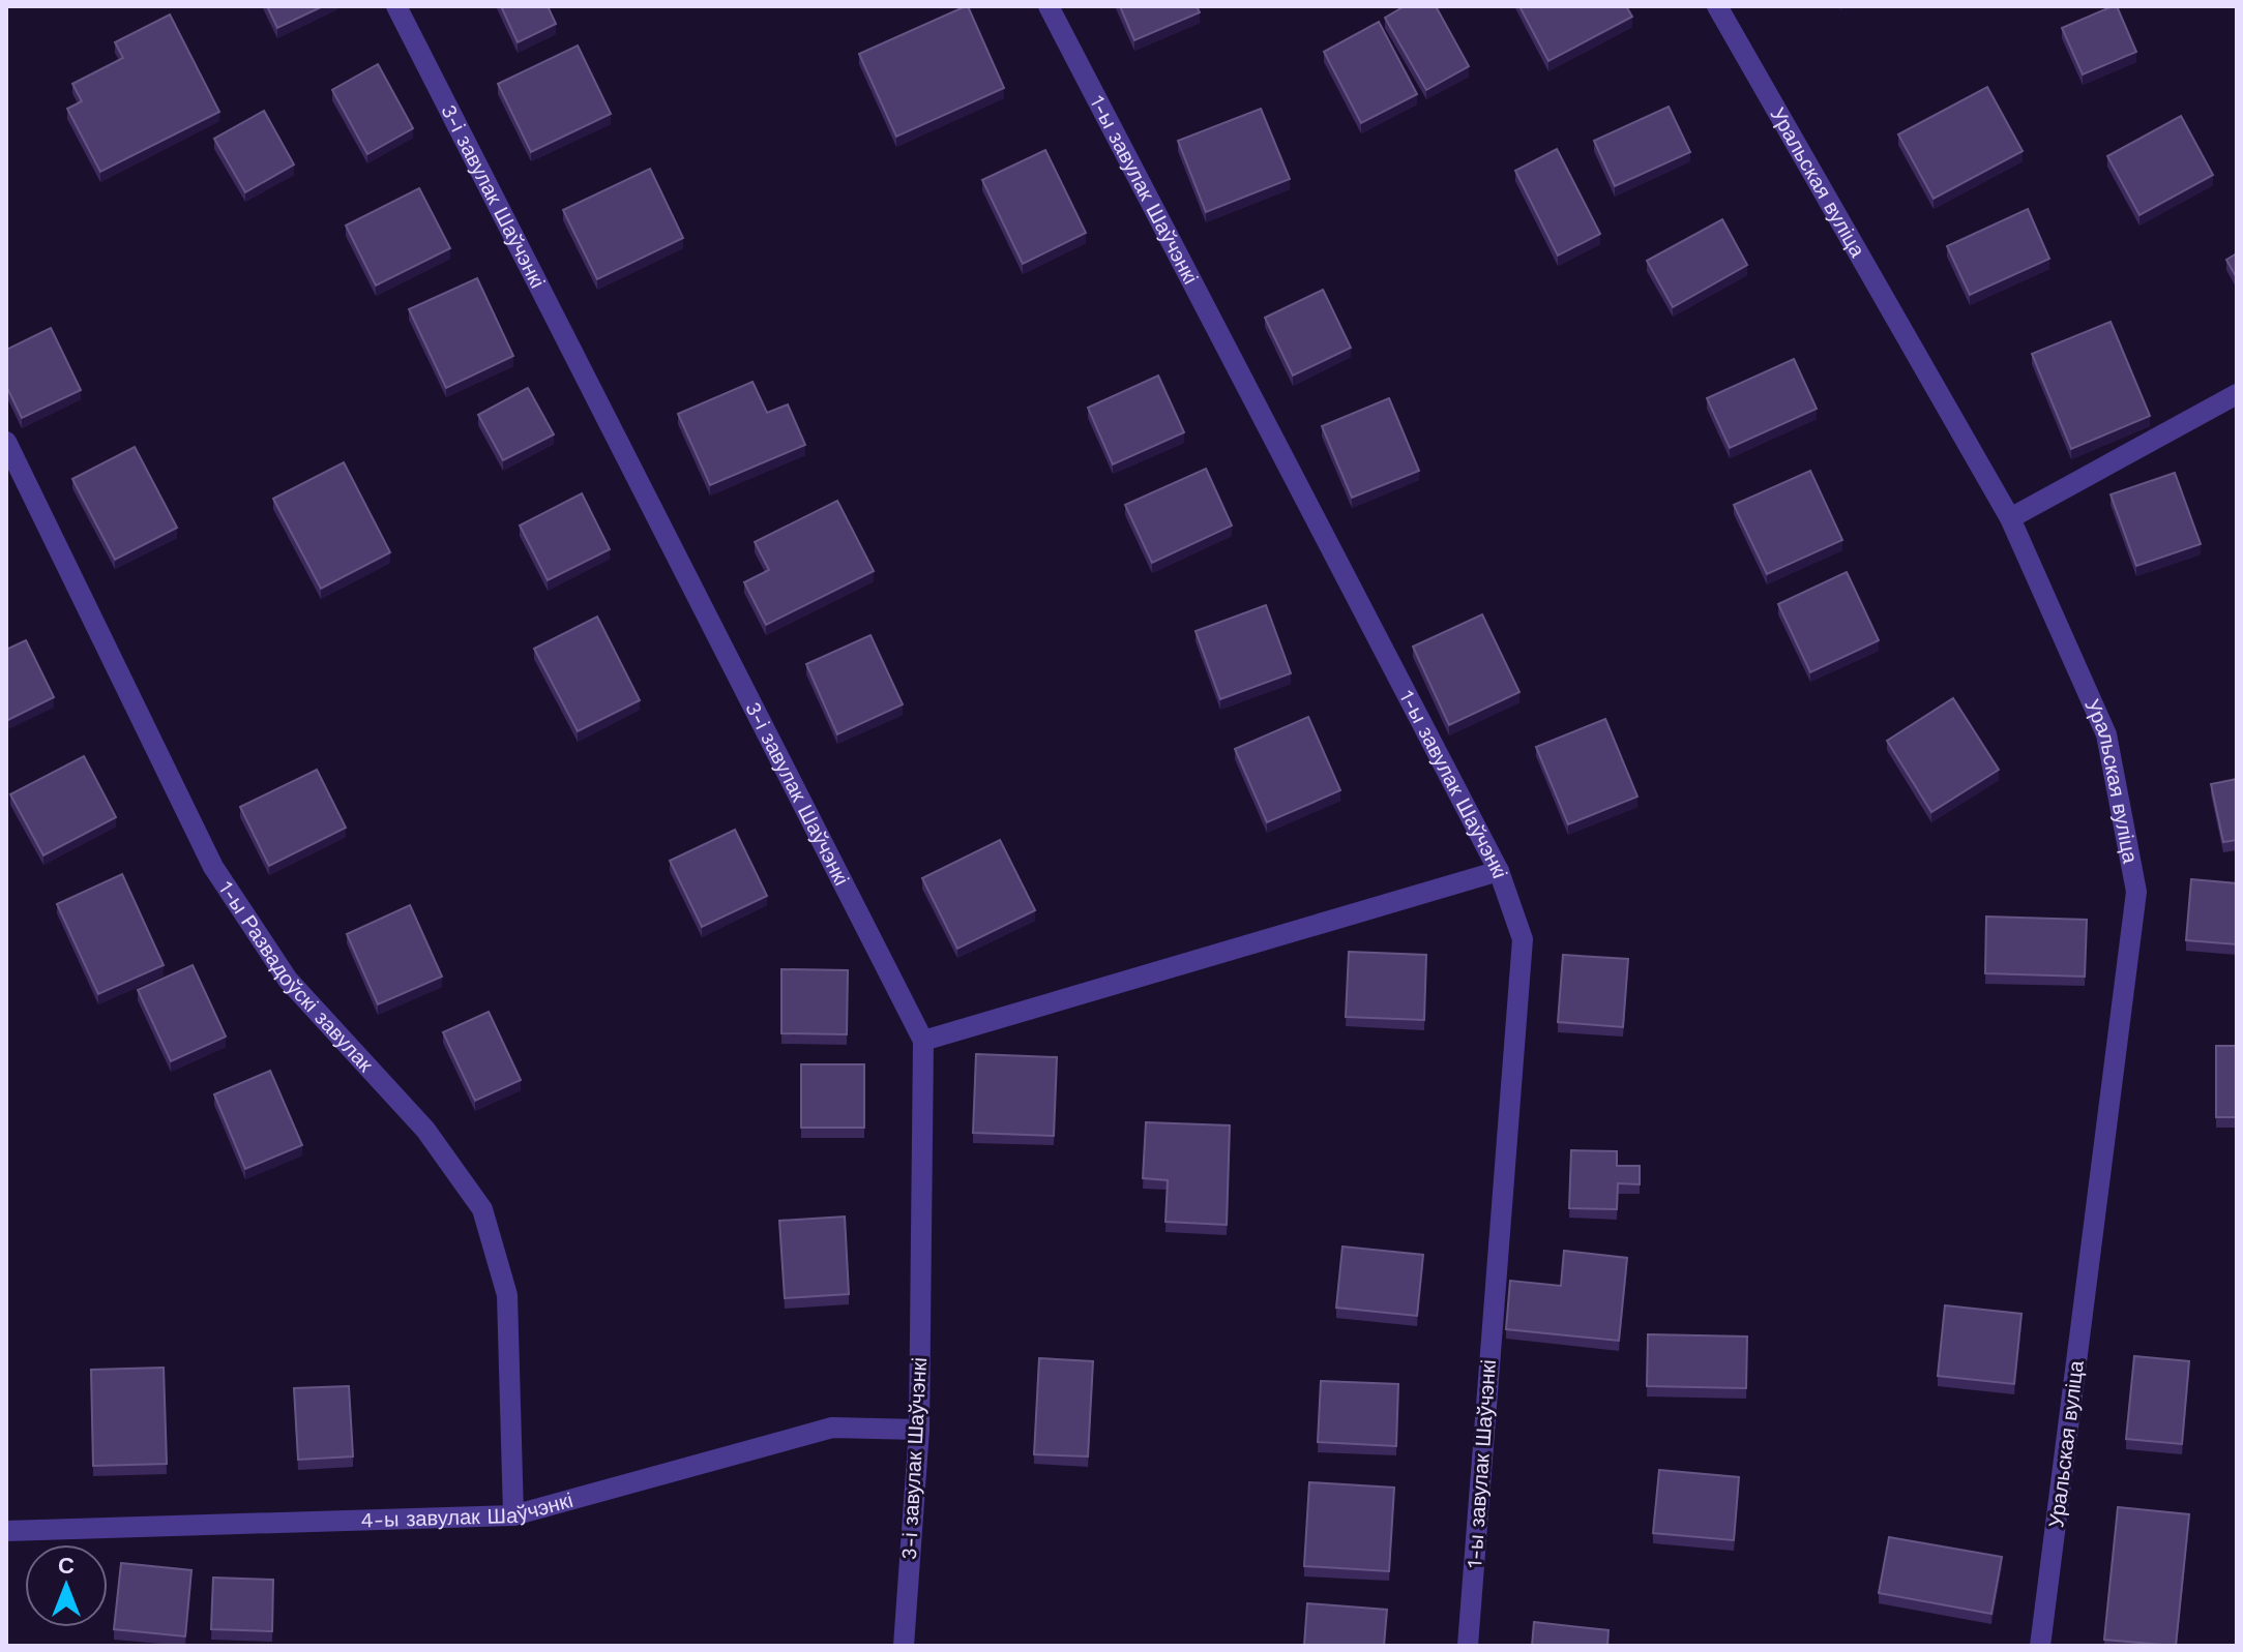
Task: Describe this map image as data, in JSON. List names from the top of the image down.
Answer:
{
  "streets": {
    "street": [
      "Уральская вуліца",
      "1-ы завулак Шаўчэнкі",
      "3-і завулак Шаўчэнкі",
      "1-ы Развадоўскі завулак",
      "4-ы завулак Шаўчэнкі"
    ]
  },
  "crossings": [
    ["3-і завулак Шаўчэнкі", "4-ы завулак Шаўчэнкі"],
    ["1-ы Развадоўскі завулак", "4-ы завулак Шаўчэнкі"]
  ],
  "north": "top"
}
